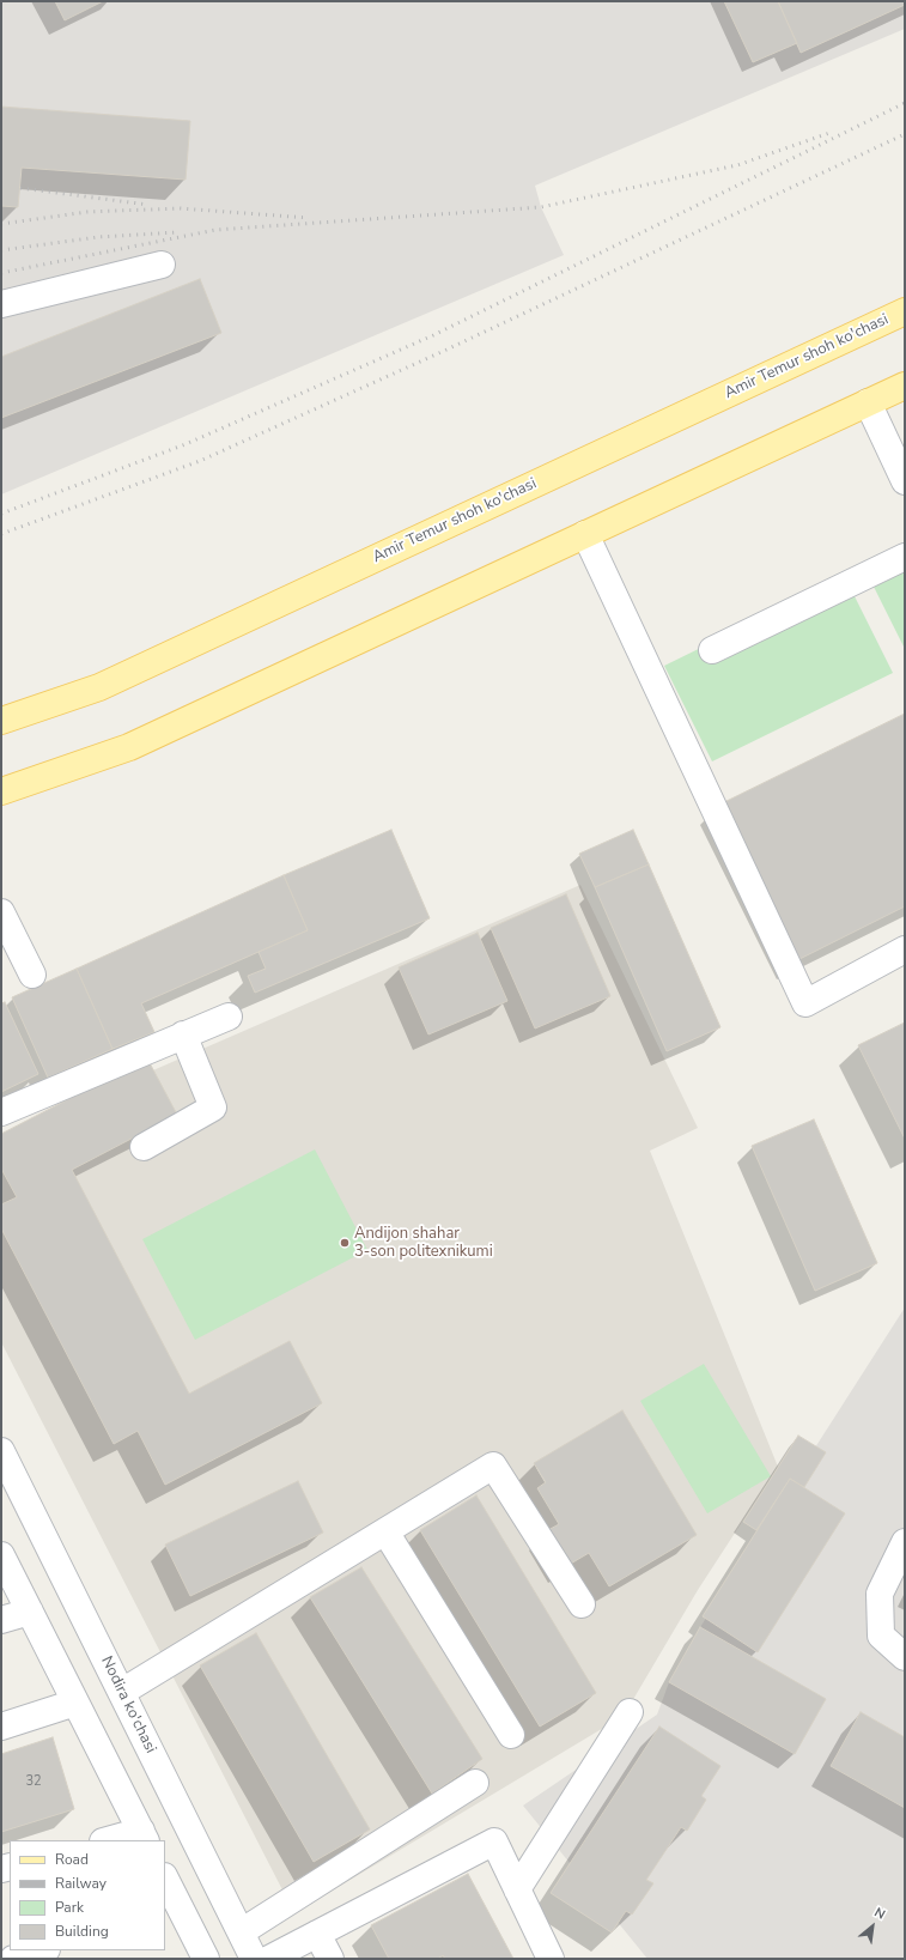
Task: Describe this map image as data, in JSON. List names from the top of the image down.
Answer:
{
  "streets": {
    "main road": ["Amir Temur shoh ko'chasi"],
    "street": ["Nodira ko'chasi"]
  },
  "places": ["Andijon shahar 3-son politexnikumi"],
  "house_numbers": ["32"],
  "legend": [
    "Road",
    "Railway",
    "Park",
    "Building"
  ],
  "north": "top right"
}
